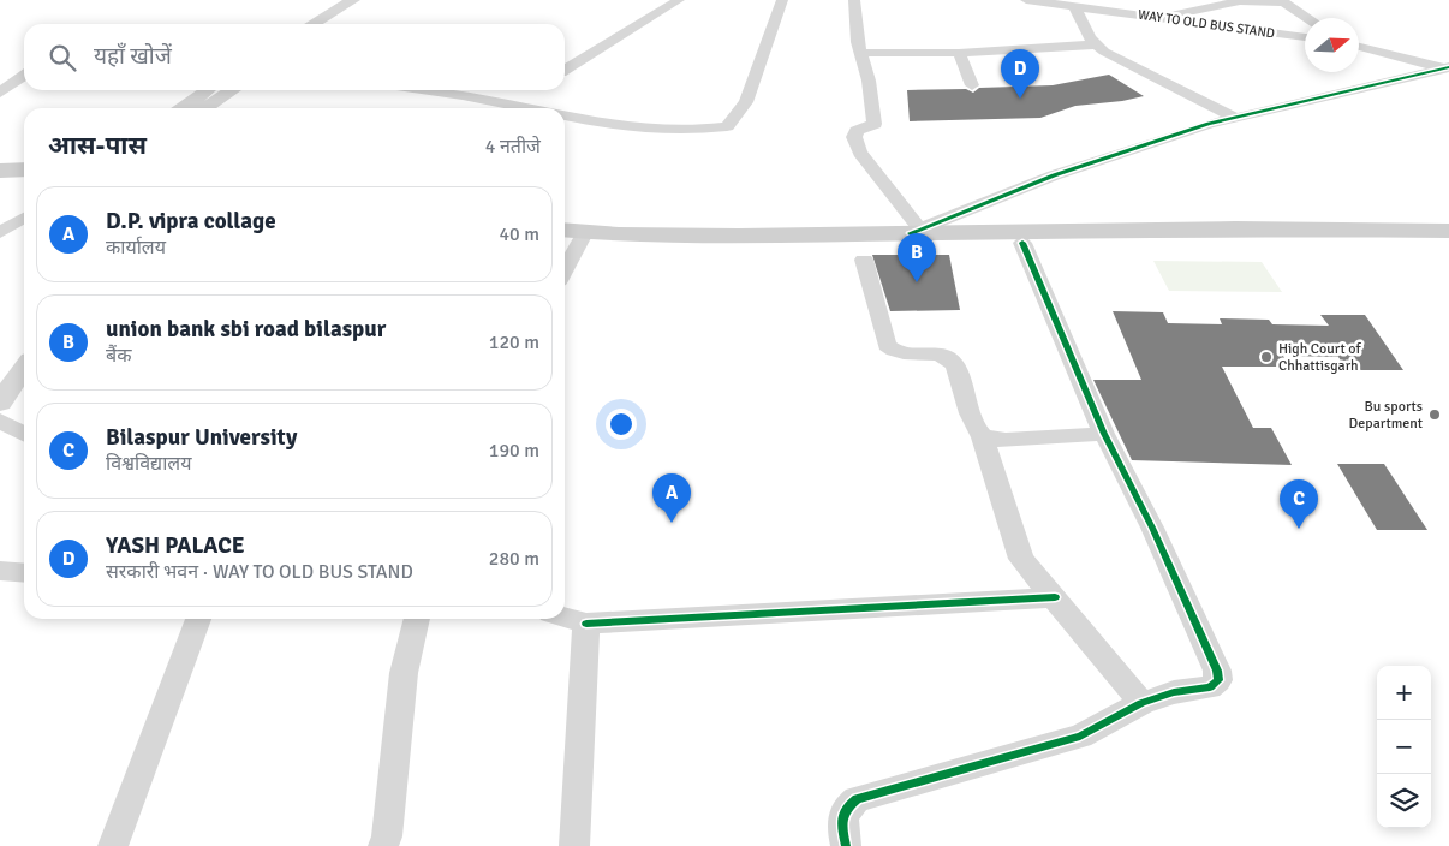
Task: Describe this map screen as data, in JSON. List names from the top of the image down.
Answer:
{
  "streets": {
    "street": ["WAY TO OLD BUS STAND"]
  },
  "places": ["High Court of Chhattisgarh", "Bu sports Department"],
  "north": "right",
  "page": {
    "search": "यहाँ खोजें",
    "pins": [
      "D",
      "B",
      "A",
      "C"
    ],
    "heading": ["आस-पास", "4 नतीजे"],
    "list": [
      {
        "mark": "A",
        "name": "D.P. vipra collage",
        "note": "कार्यालय",
        "value": "40 m"
      },
      {
        "mark": "B",
        "name": "union bank sbi road bilaspur",
        "note": "बैंक",
        "value": "120 m"
      },
      {
        "mark": "C",
        "name": "Bilaspur University",
        "note": "विश्वविद्यालय",
        "value": "190 m"
      },
      {
        "mark": "D",
        "name": "YASH PALACE",
        "note": "सरकारी भवन · WAY TO OLD BUS STAND",
        "value": "280 m"
      }
    ],
    "map_buttons": ["+", "−"]
  }
}
